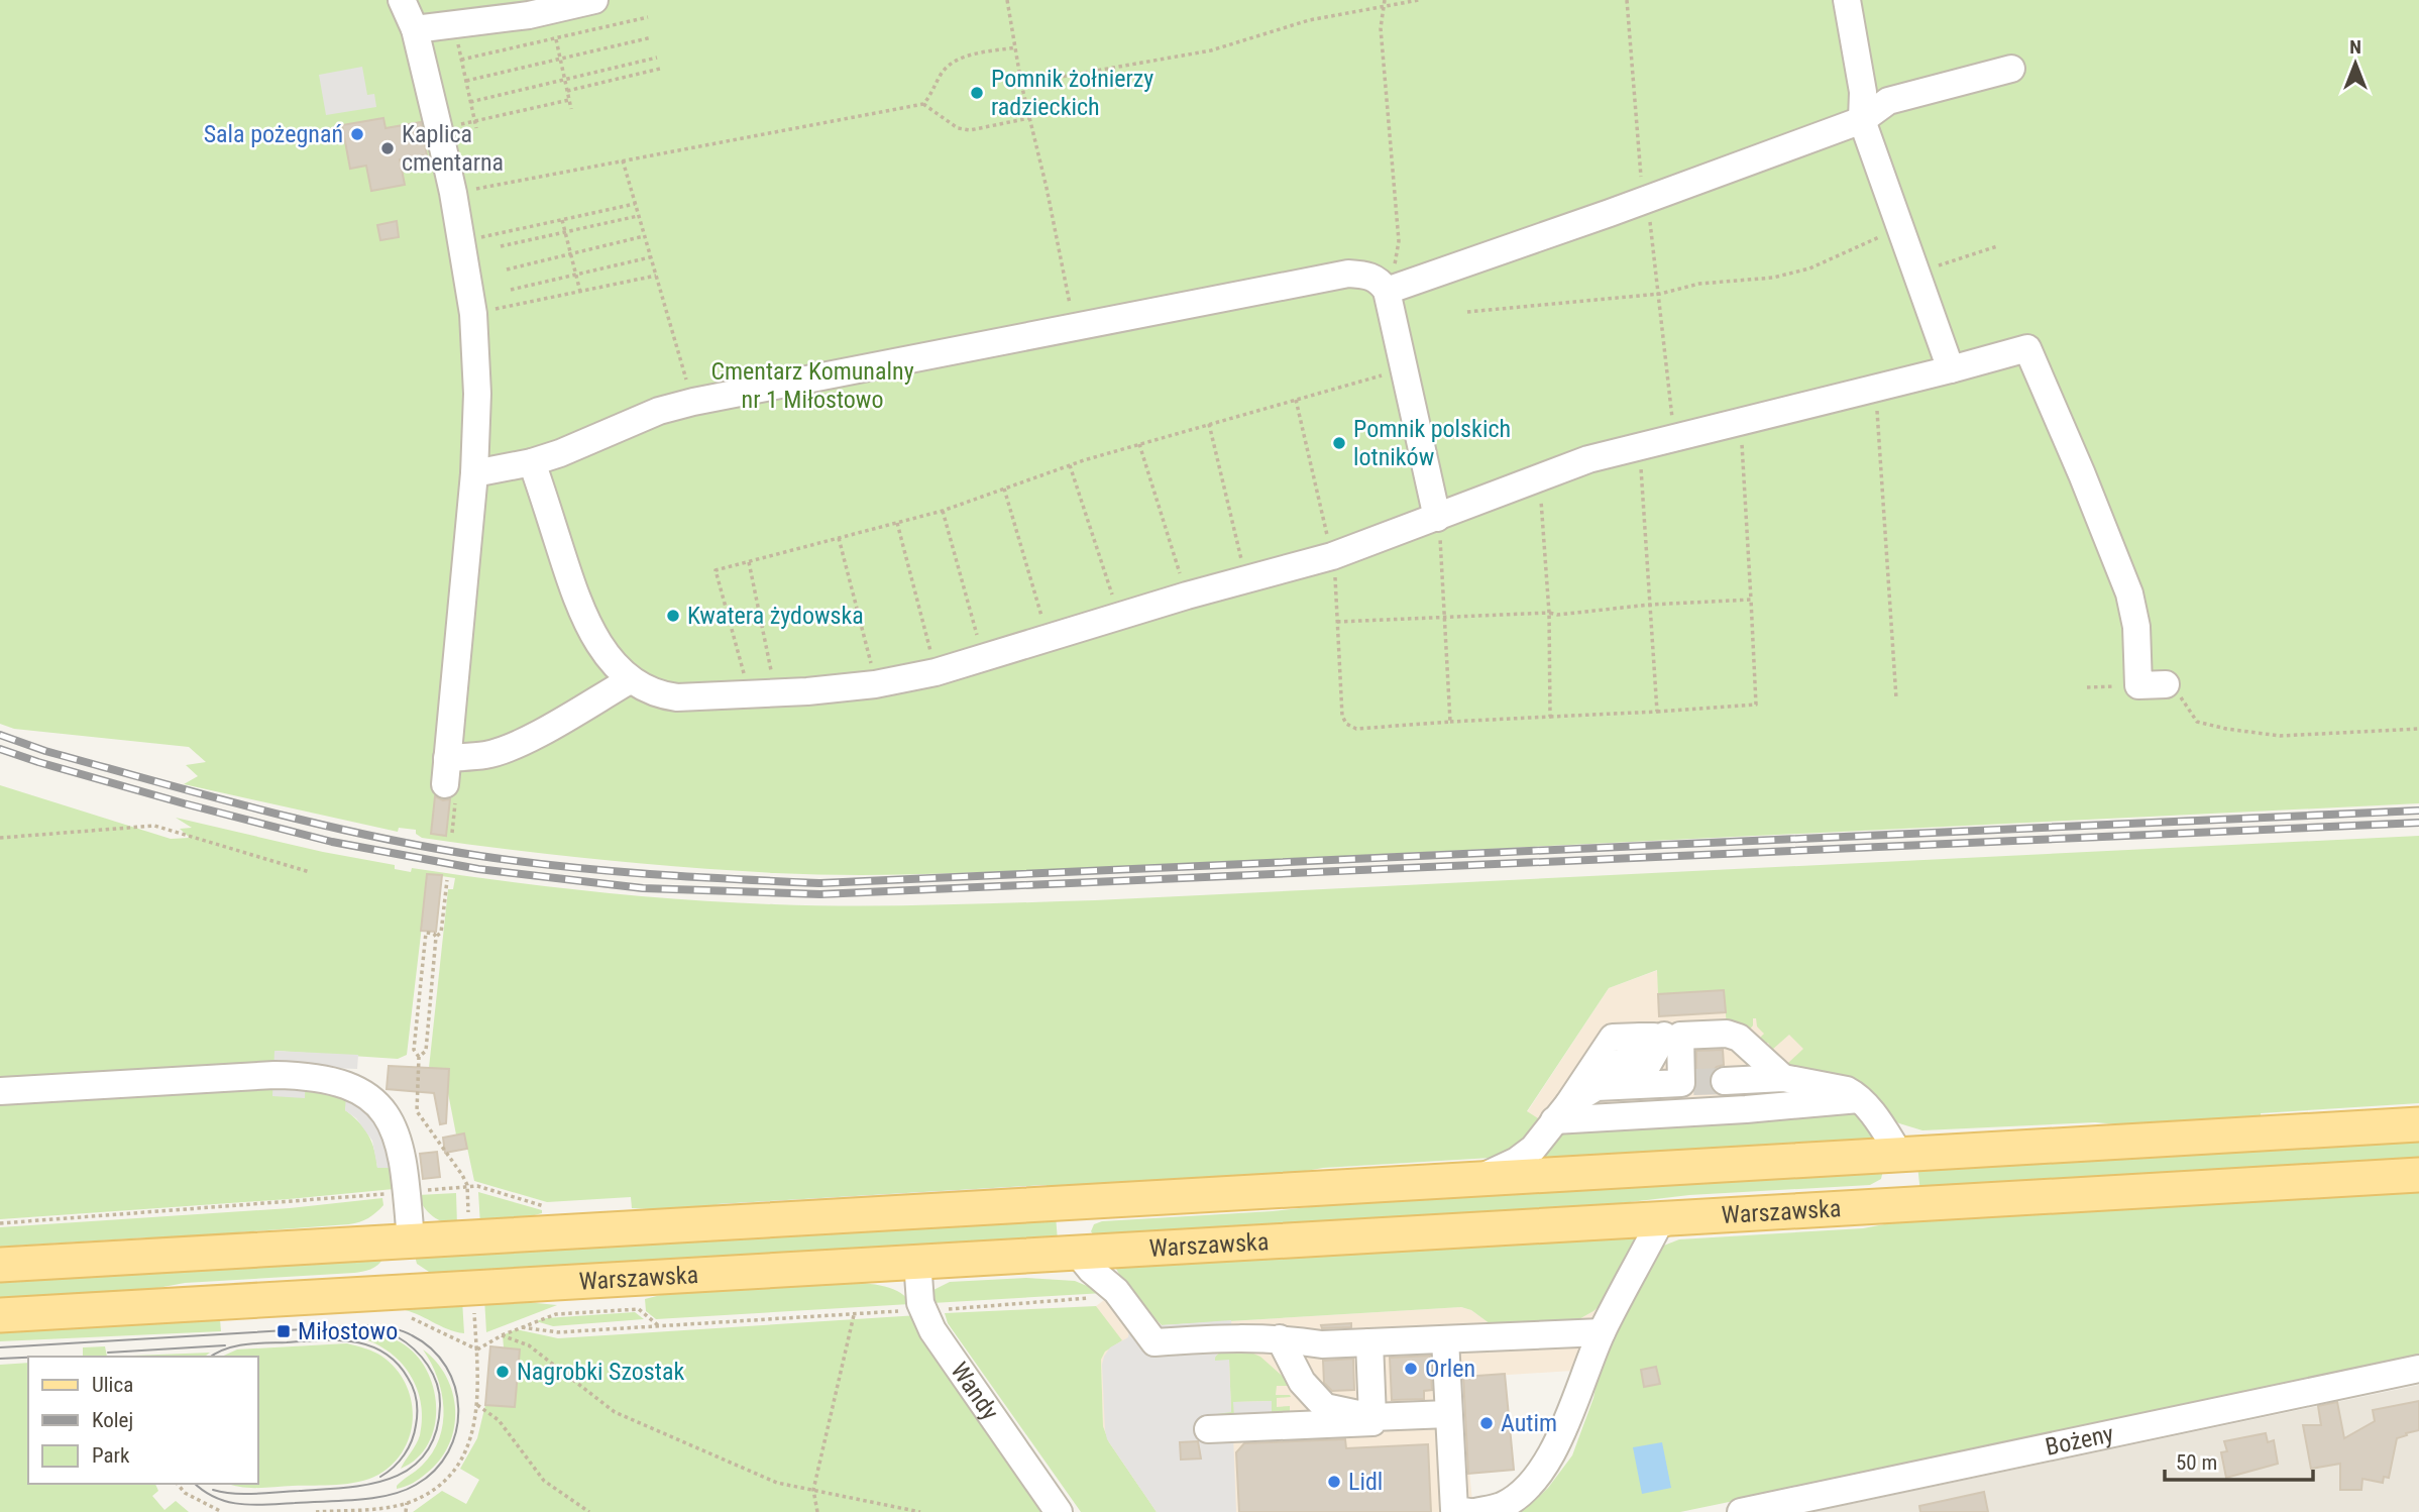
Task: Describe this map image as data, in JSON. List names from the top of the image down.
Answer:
{
  "streets": {
    "main road": ["Warszawska"],
    "street": ["Wandy", "Bożeny"]
  },
  "crossings": [
    ["Warszawska", "Wandy"]
  ],
  "parks": ["Cmentarz Komunalny nr 1 Miłostowo"],
  "places": {
    "other": [
      "Pomnik żołnierzy radzieckich",
      "Sala pożegnań",
      "Kaplica cmentarna",
      "Pomnik polskich lotników",
      "Kwatera żydowska",
      "Orlen",
      "Nagrobki Szostak",
      "Autim",
      "Lidl"
    ],
    "transit": ["Miłostowo"]
  },
  "legend": ["Ulica", "Kolej", "Park"],
  "scale_bar": "50 m",
  "north": "top"
}
